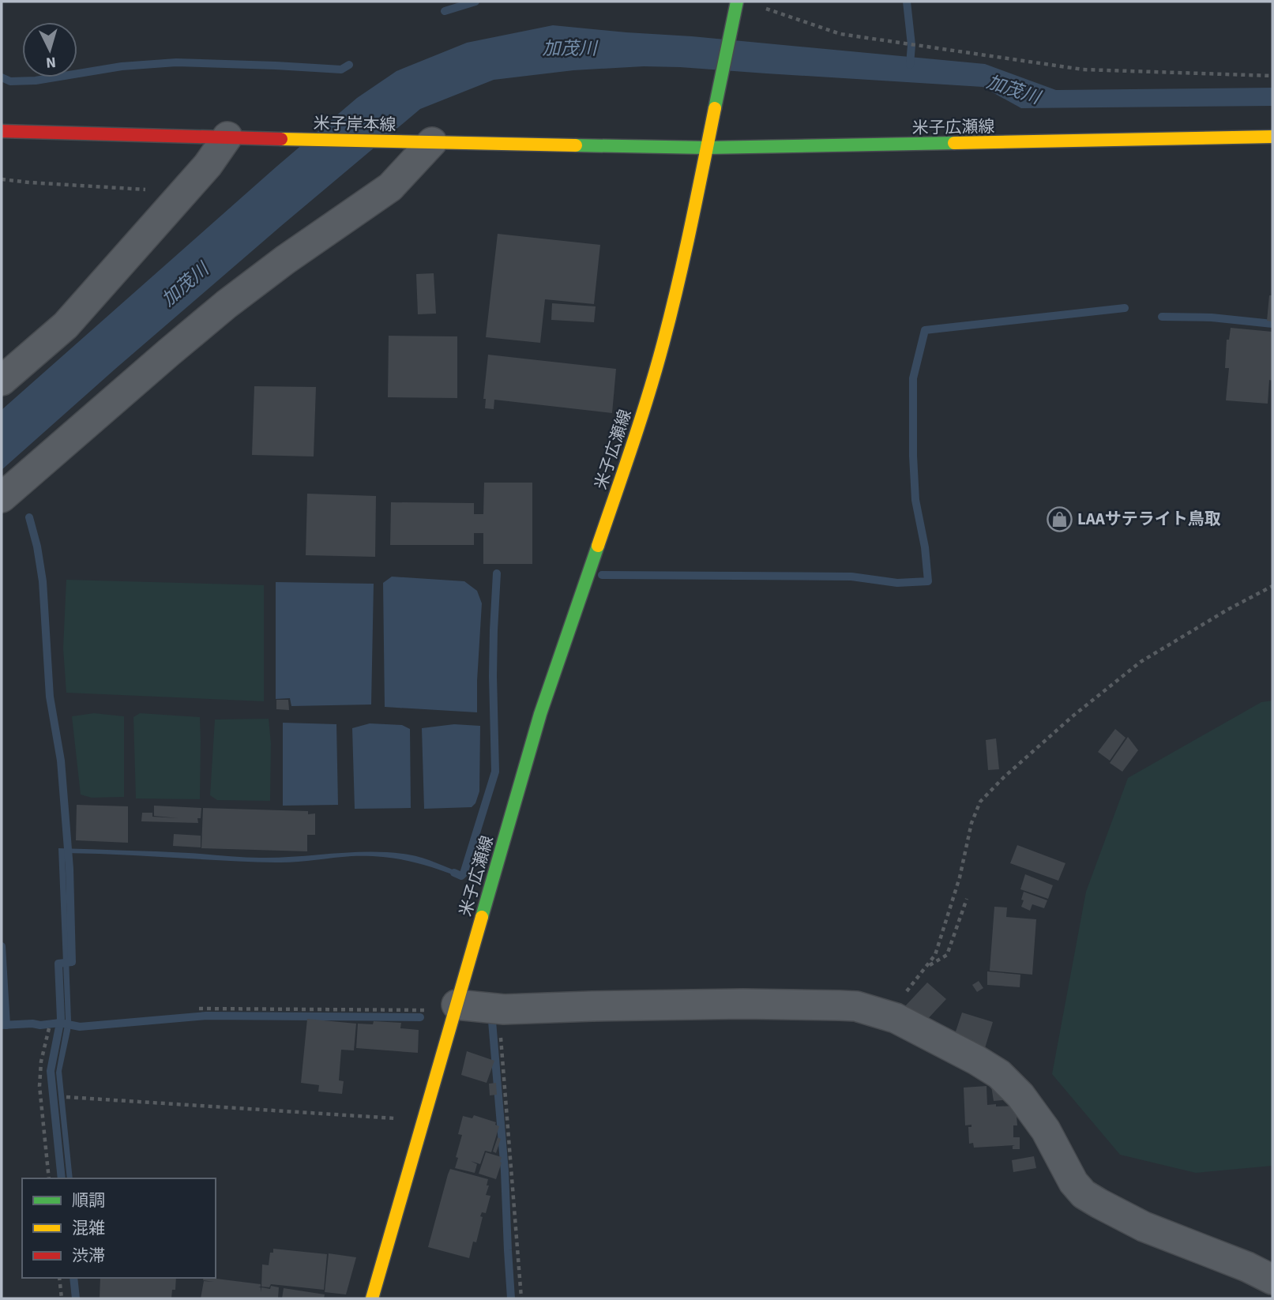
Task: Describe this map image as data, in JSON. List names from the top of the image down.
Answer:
{
  "streets": {
    "main road": ["米子岸本線", "米子広瀬線"]
  },
  "crossings": [
    ["米子岸本線", "米子広瀬線"]
  ],
  "water": ["加茂川"],
  "places": {
    "shop": ["LAAサテライト鳥取"]
  },
  "legend": ["順調", "混雑", "渋滞"],
  "north": "bottom"
}
